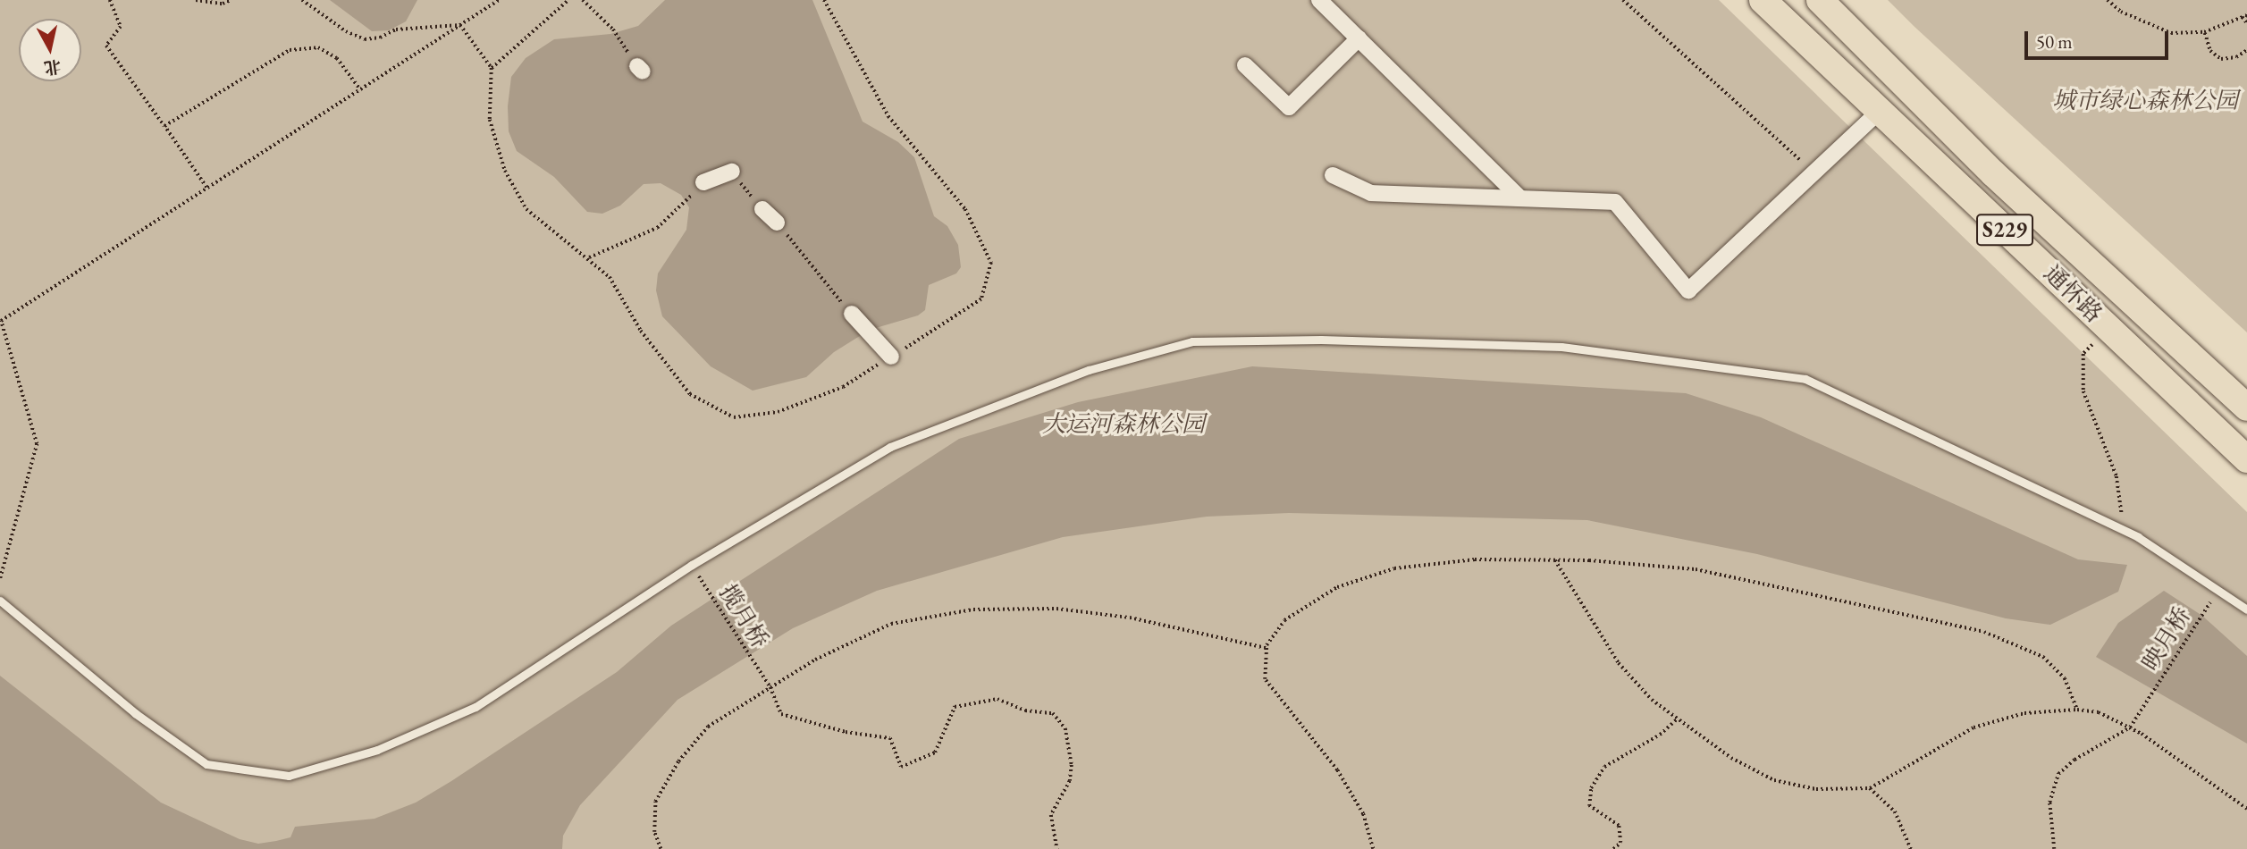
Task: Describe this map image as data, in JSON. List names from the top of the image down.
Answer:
{
  "streets": {
    "main road": ["S229", "通怀路"],
    "path": ["揽月桥", "映月桥"]
  },
  "parks": ["城市绿心森林公园", "大运河森林公园"],
  "scale_bar": "50 m",
  "north": "bottom"
}
